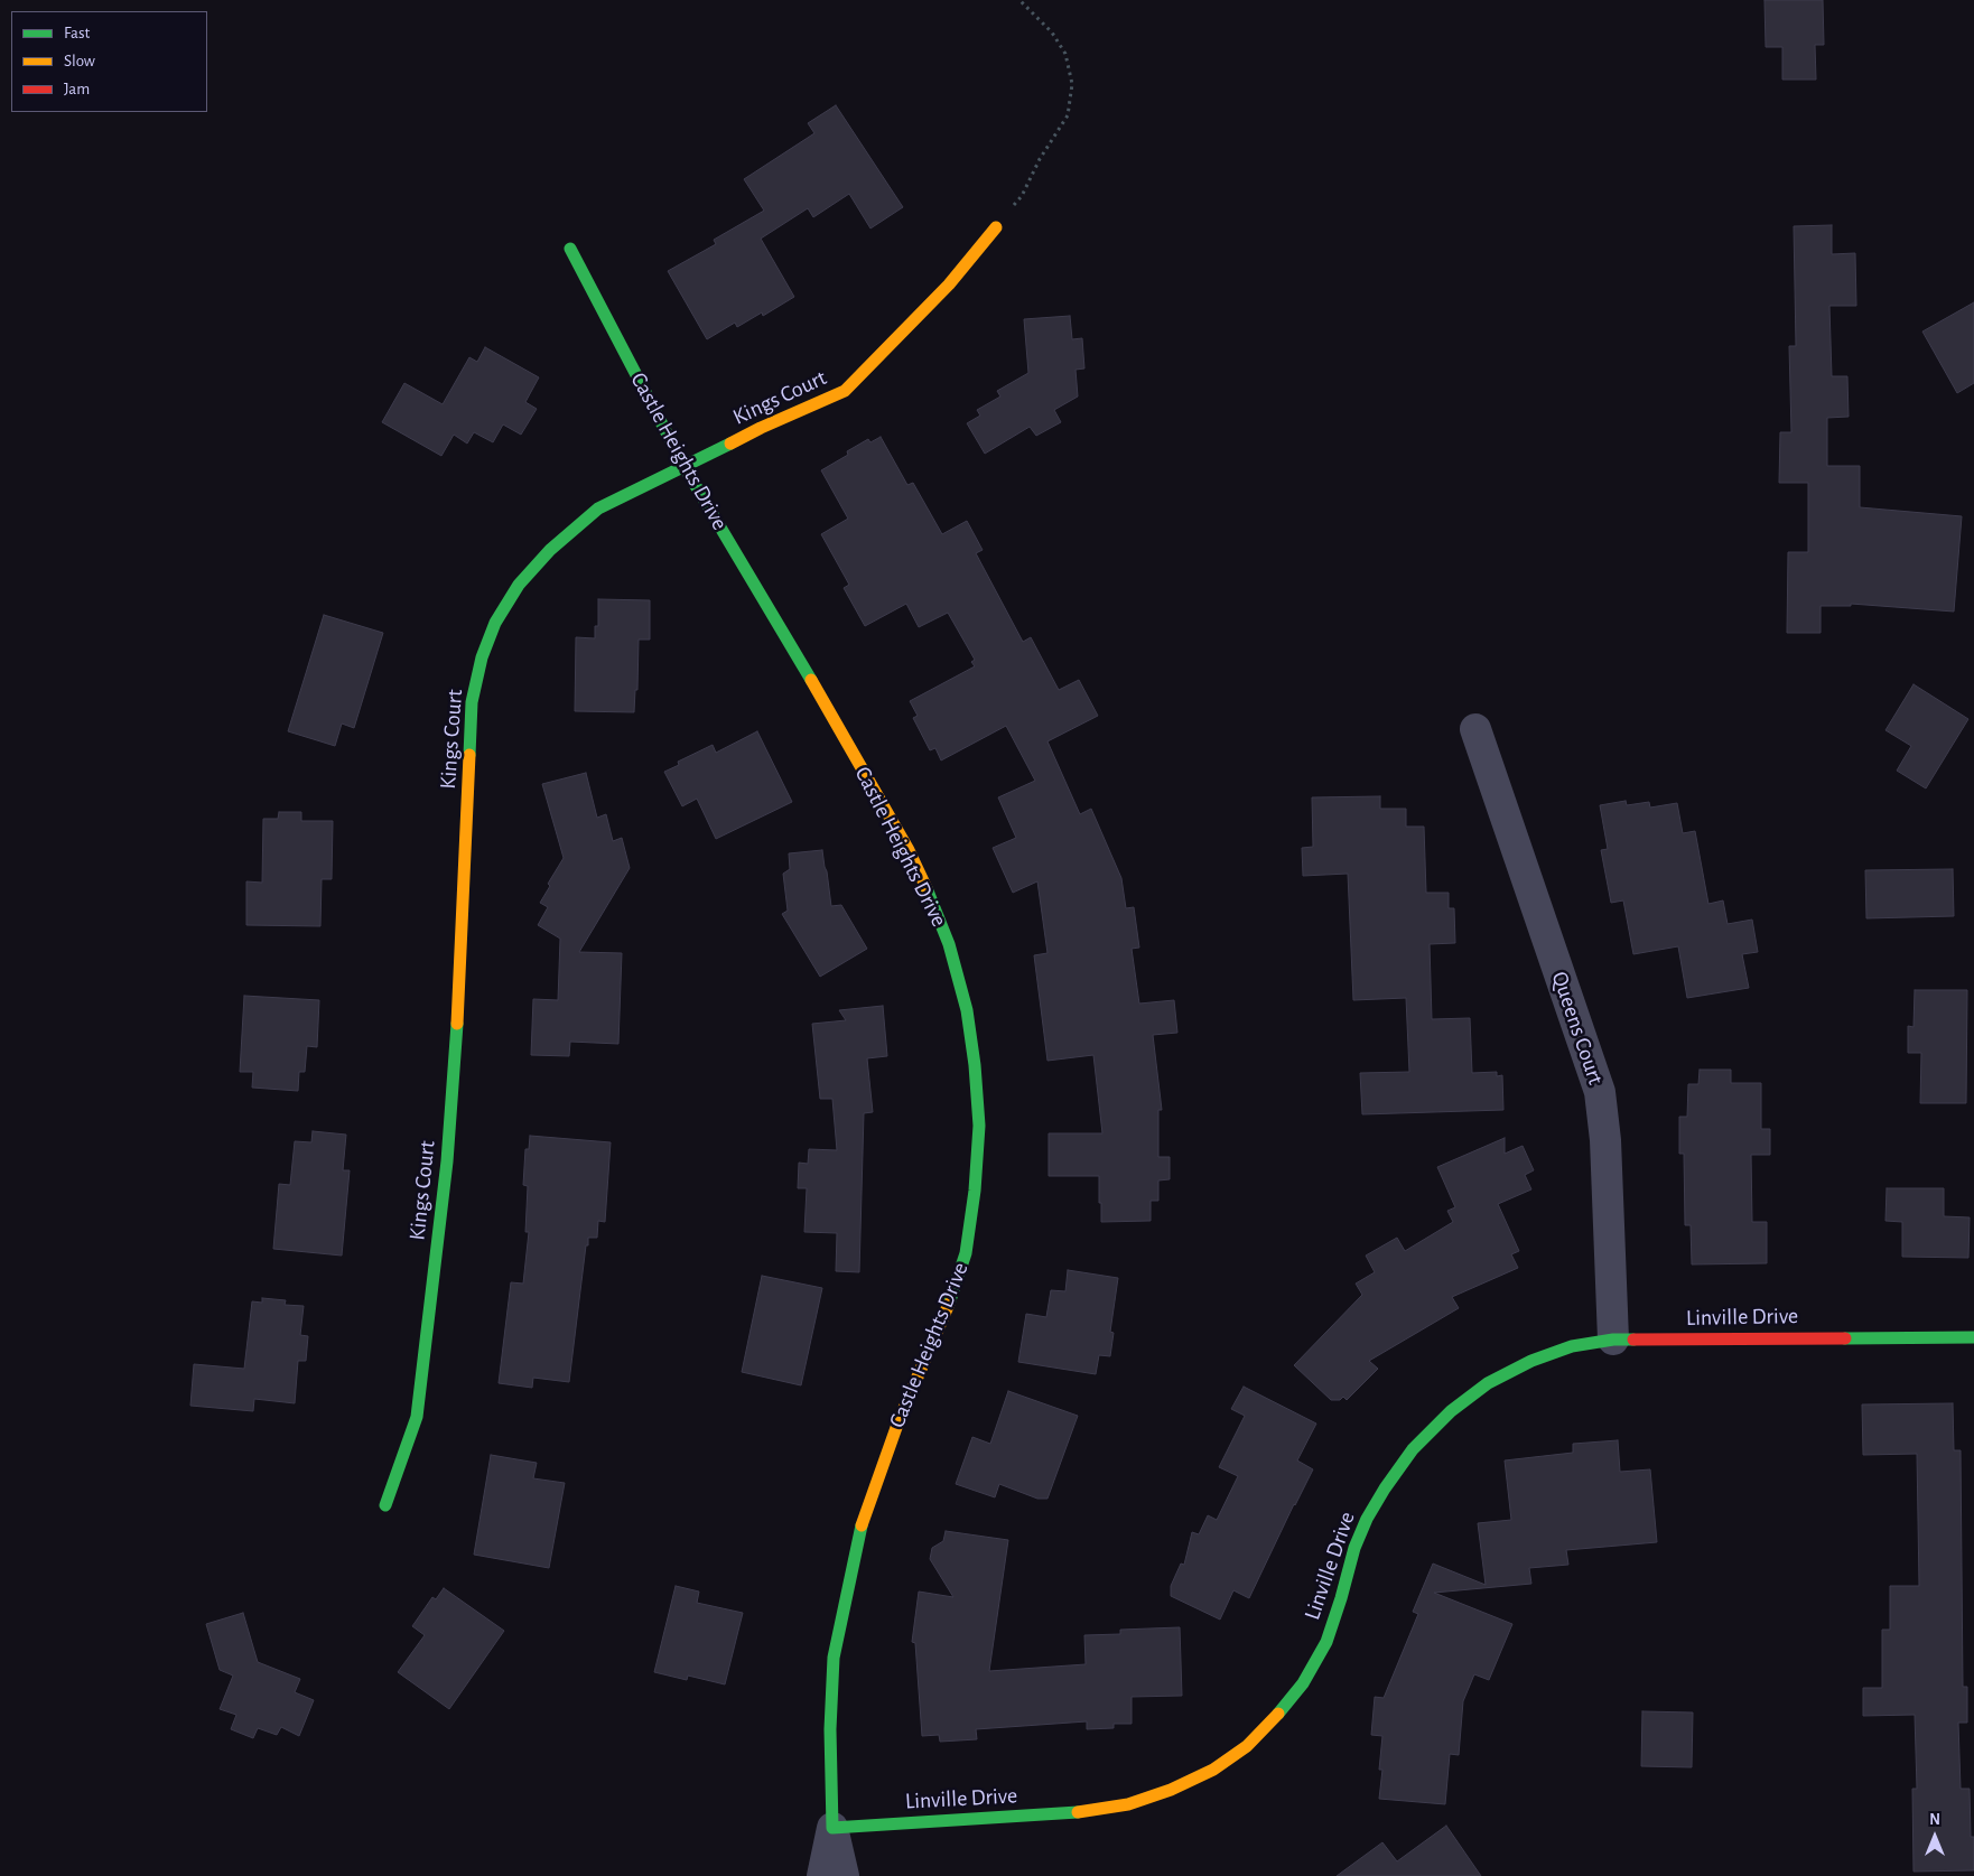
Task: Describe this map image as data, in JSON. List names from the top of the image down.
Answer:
{
  "streets": {
    "street": [
      "Kings Court",
      "Castle Heights Drive",
      "Queens Court",
      "Linville Drive"
    ]
  },
  "crossings": [
    ["Kings Court", "Castle Heights Drive"],
    ["Castle Heights Drive", "Linville Drive"],
    ["Queens Court", "Linville Drive"]
  ],
  "legend": ["Fast", "Slow", "Jam"],
  "north": "top"
}
